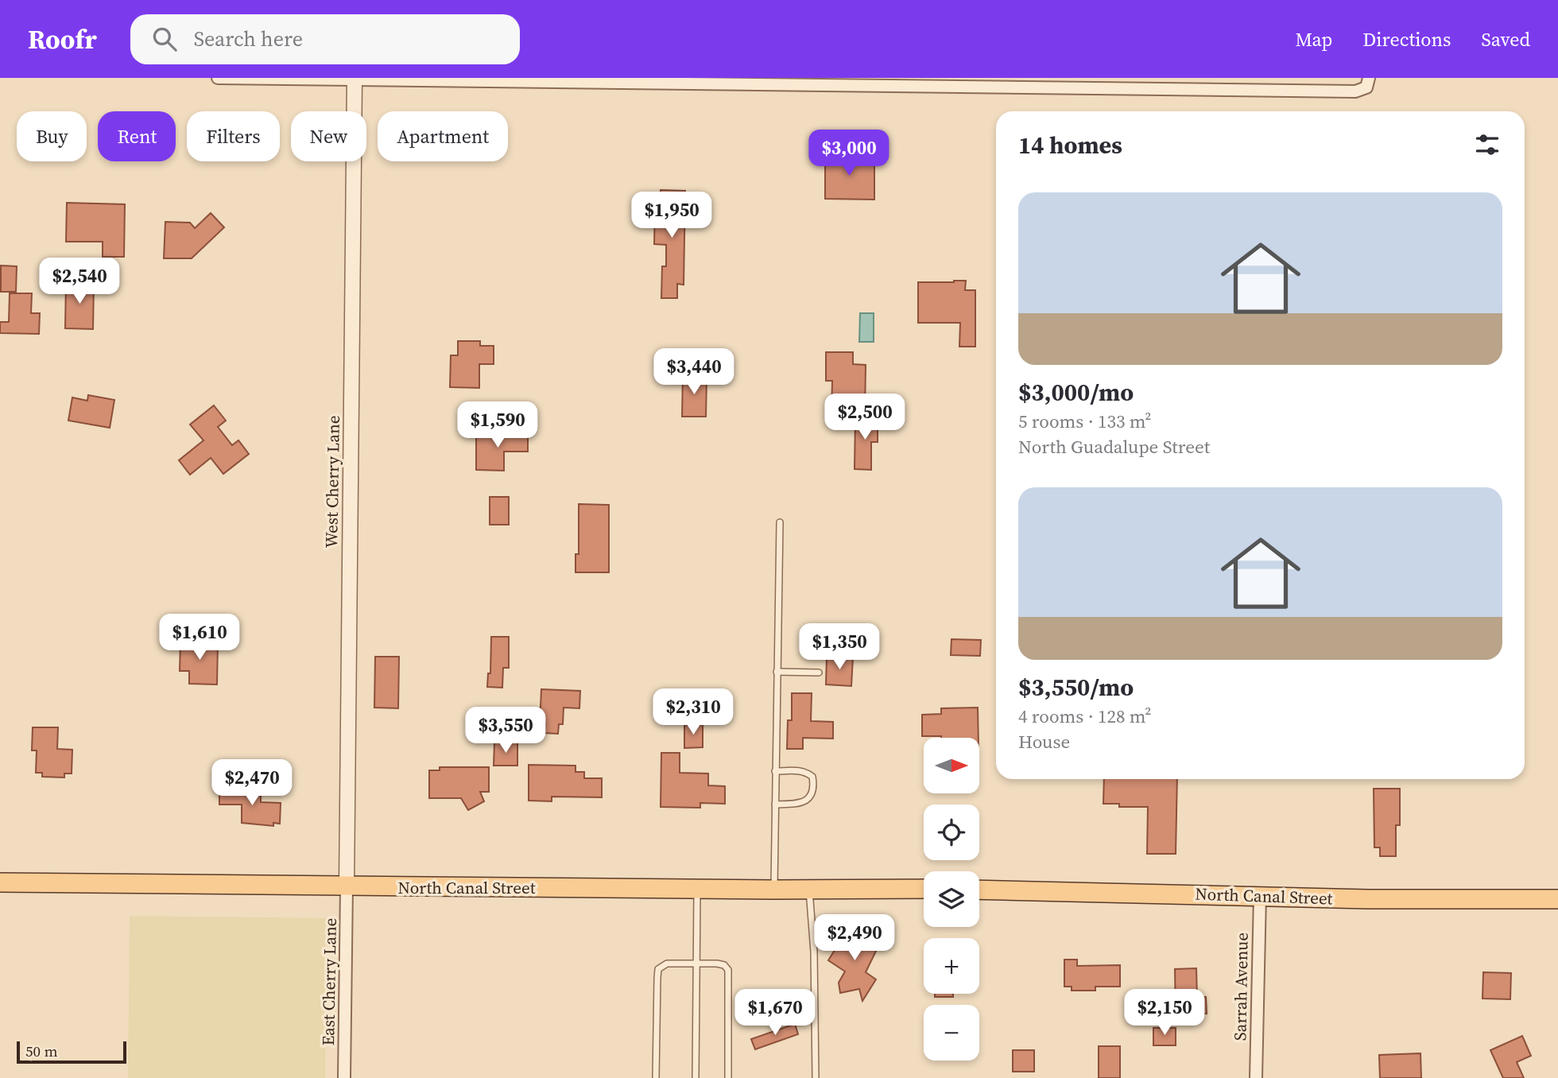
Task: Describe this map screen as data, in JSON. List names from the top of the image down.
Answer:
{
  "streets": {
    "main road": ["North Canal Street"],
    "street": ["West Cherry Lane", "East Cherry Lane", "Sarrah Avenue"]
  },
  "crossings": [
    ["West Cherry Lane", "North Canal Street"],
    ["West Cherry Lane", "East Cherry Lane"],
    ["North Canal Street", "East Cherry Lane"],
    ["North Canal Street", "Sarrah Avenue"]
  ],
  "scale_bar": "50 m",
  "north": "right",
  "page": {
    "header": "Roofr",
    "search": "Search here",
    "nav": ["Map", "Directions", "Saved"],
    "chip": [
      "Buy",
      "Rent",
      "Filters",
      "New",
      "Apartment"
    ],
    "heading": "14 homes",
    "price": [
      "$3,000",
      "$1,950",
      "$2,540",
      "$3,440",
      "$2,500",
      "$1,590",
      "$1,610",
      "$1,350",
      "$2,310",
      "$3,550",
      "$2,470",
      "$2,490",
      "$1,670",
      "$2,150"
    ],
    "list": [
      {
        "name": "$3,000/mo",
        "note": "5 rooms · 133 m² · North Guadalupe Street"
      },
      {
        "name": "$3,550/mo",
        "note": "4 rooms · 128 m² · House"
      }
    ],
    "map_buttons": ["+", "−"],
    "scale": "50 m"
  }
}
